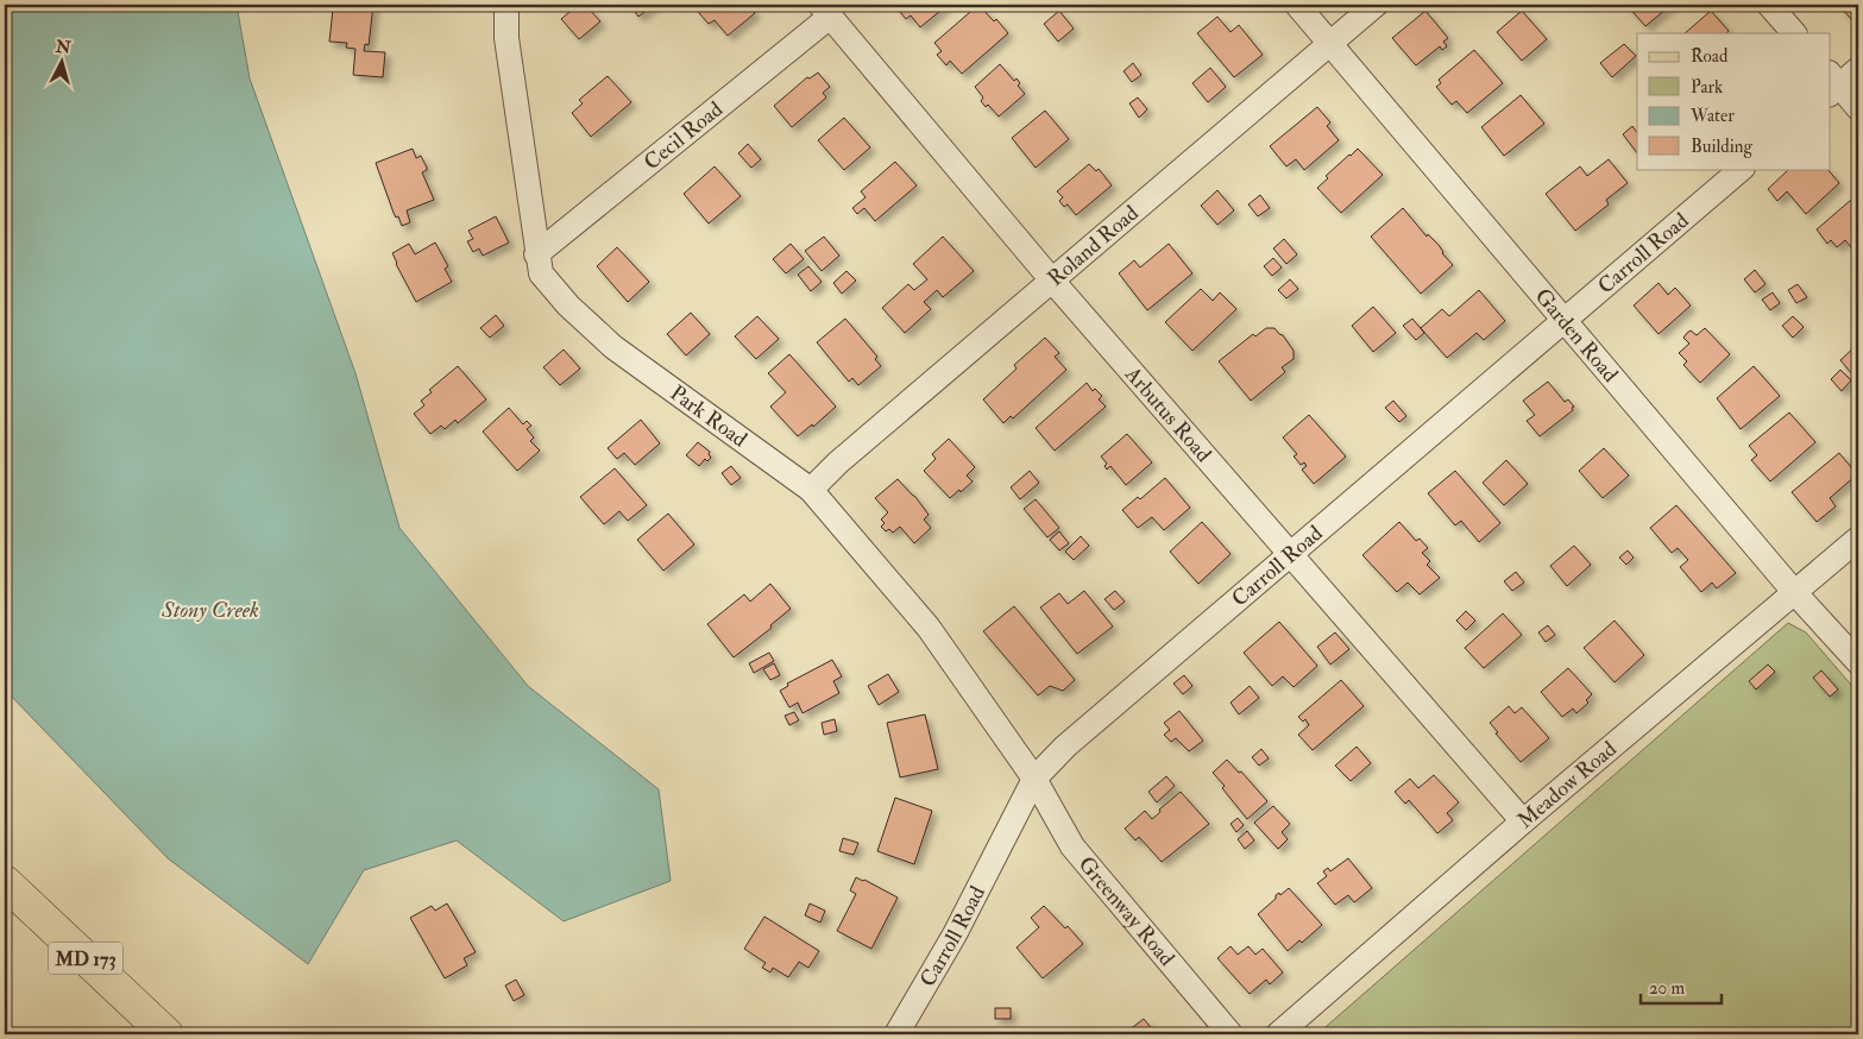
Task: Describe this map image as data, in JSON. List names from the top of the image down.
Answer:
{
  "streets": {
    "main road": ["MD 173"],
    "street": [
      "Cecil Road",
      "Roland Road",
      "Carroll Road",
      "Garden Road",
      "Park Road",
      "Arbutus Road",
      "Meadow Road",
      "Greenway Road"
    ]
  },
  "crossings": [
    ["Cecil Road", "Park Road"],
    ["Cecil Road", "Arbutus Road"],
    ["Roland Road", "Garden Road"],
    ["Roland Road", "Park Road"],
    ["Roland Road", "Arbutus Road"],
    ["Carroll Road", "Garden Road"],
    ["Carroll Road", "Park Road"],
    ["Carroll Road", "Arbutus Road"],
    ["Carroll Road", "Greenway Road"],
    ["Garden Road", "Meadow Road"],
    ["Park Road", "Greenway Road"],
    ["Arbutus Road", "Meadow Road"]
  ],
  "water": ["Stony Creek"],
  "legend": [
    "Road",
    "Park",
    "Water",
    "Building"
  ],
  "scale_bar": "20 m",
  "north": "top"
}
